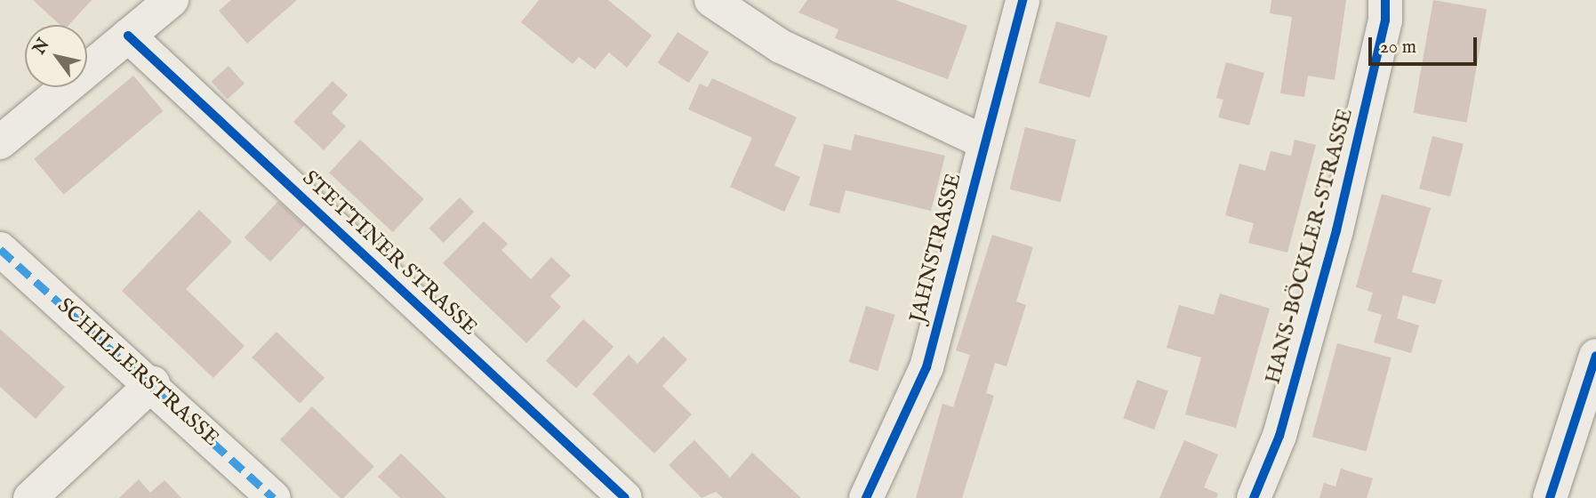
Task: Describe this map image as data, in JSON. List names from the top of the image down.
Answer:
{
  "streets": {
    "street": [
      "HANS-BÖCKLER-STRASSE",
      "JAHNSTRASSE",
      "STETTINER STRASSE",
      "SCHILLERSTRASSE"
    ]
  },
  "scale_bar": "20 m",
  "north": "top left"
}
